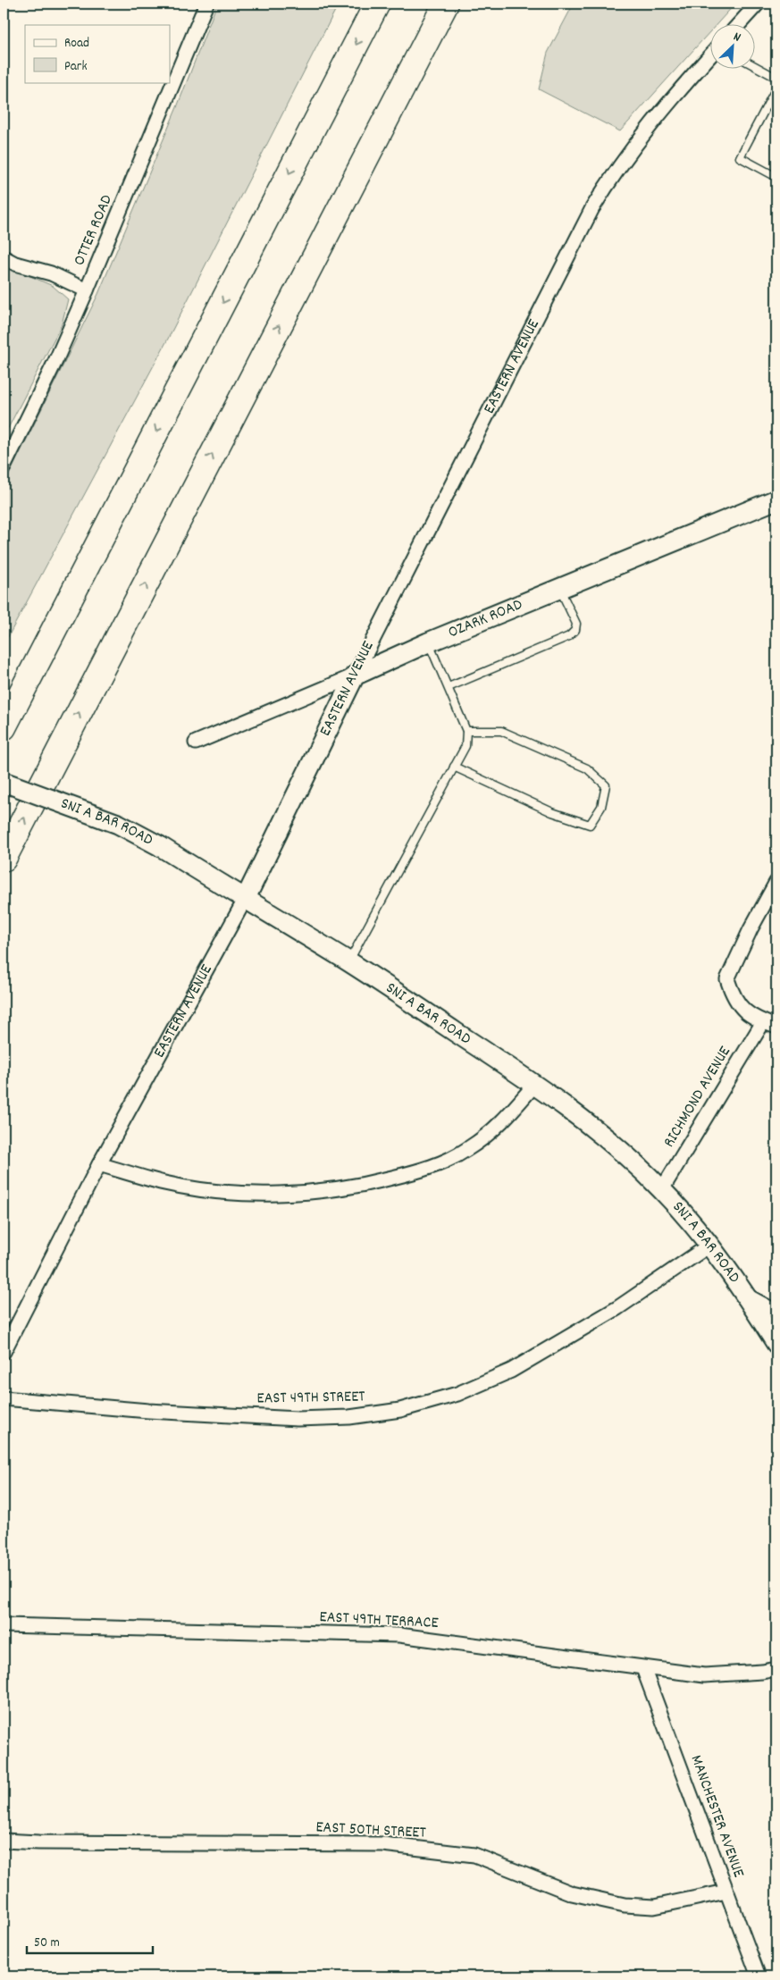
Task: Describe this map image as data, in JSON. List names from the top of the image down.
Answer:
{
  "streets": {
    "street": [
      "OTTER ROAD",
      "EASTERN AVENUE",
      "OZARK ROAD",
      "SNI A BAR ROAD",
      "RICHMOND AVENUE",
      "EAST 49TH STREET",
      "EAST 49TH TERRACE",
      "MANCHESTER AVENUE",
      "EAST 50TH STREET"
    ]
  },
  "crossings": [
    ["EASTERN AVENUE", "OZARK ROAD"],
    ["EASTERN AVENUE", "SNI A BAR ROAD"],
    ["SNI A BAR ROAD", "RICHMOND AVENUE"],
    ["SNI A BAR ROAD", "EAST 49TH STREET"],
    ["EAST 49TH TERRACE", "MANCHESTER AVENUE"],
    ["MANCHESTER AVENUE", "EAST 50TH STREET"]
  ],
  "legend": ["Road", "Park"],
  "scale_bar": "50 m",
  "north": "top right"
}
